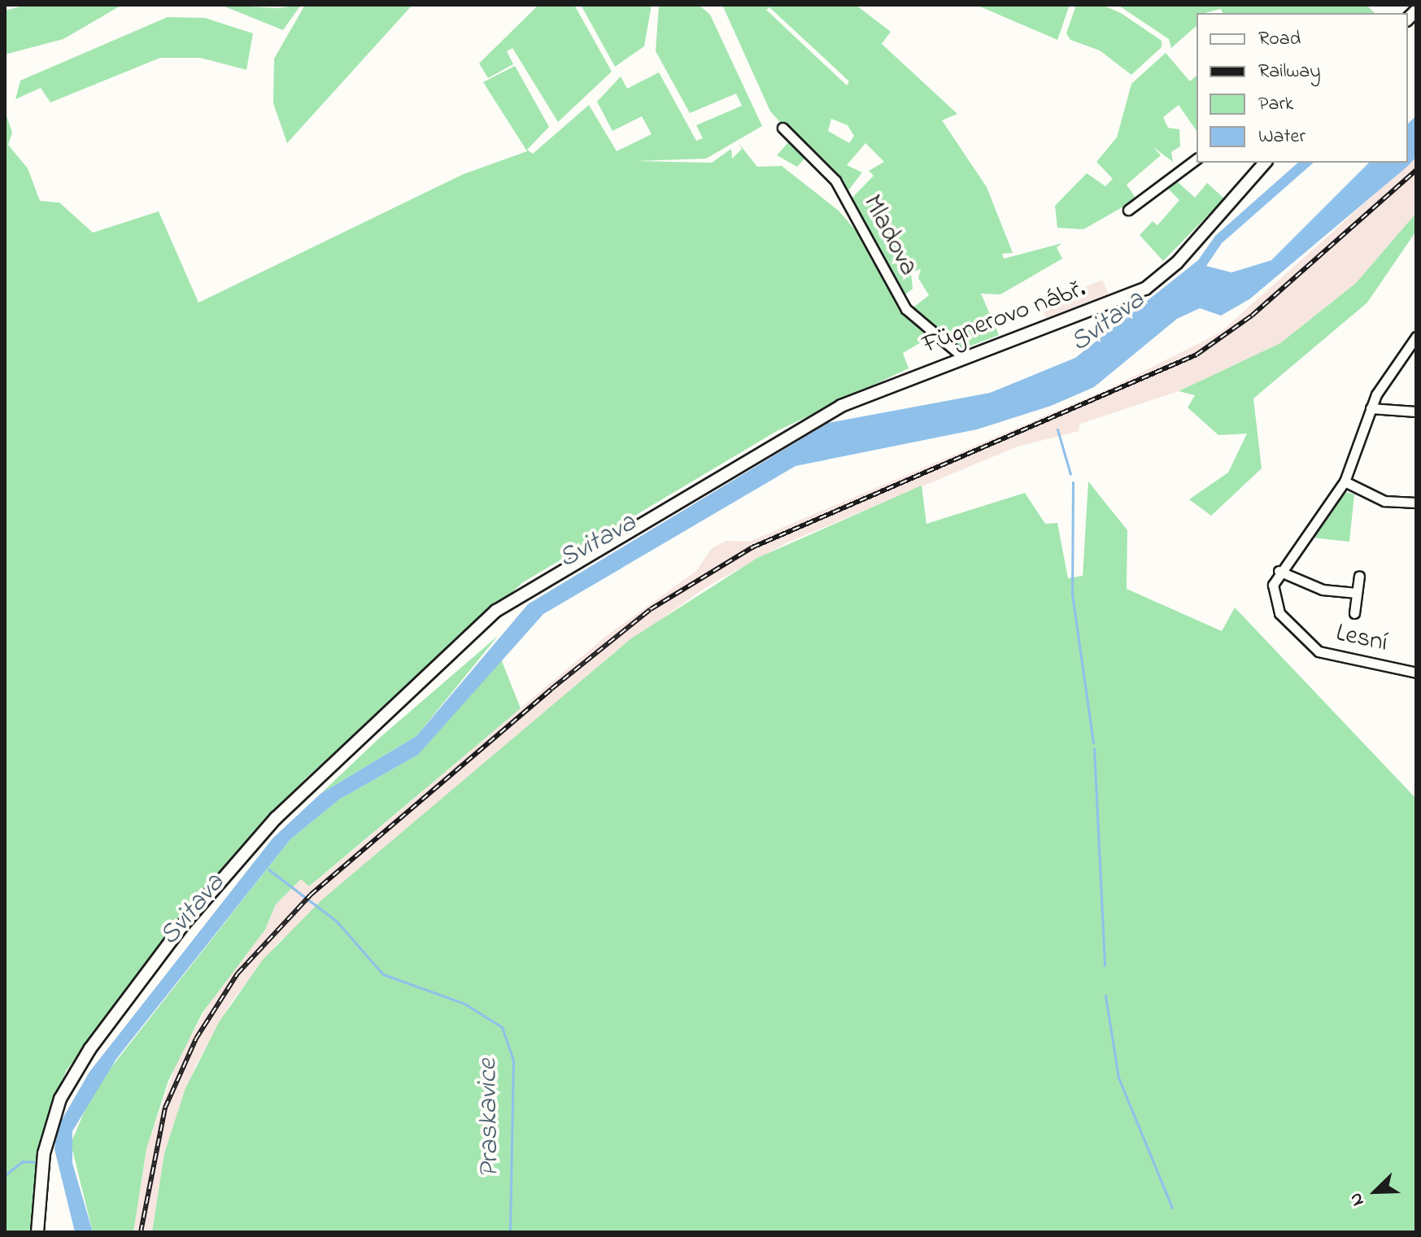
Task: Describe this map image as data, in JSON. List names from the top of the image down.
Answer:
{
  "streets": {
    "street": ["Mladova", "Fügnerovo nábř.", "Lesní"]
  },
  "crossings": [
    ["Mladova", "Fügnerovo nábř."]
  ],
  "water": ["Svitava", "Praskavice"],
  "legend": [
    "Road",
    "Railway",
    "Park",
    "Water"
  ],
  "north": "bottom left"
}
